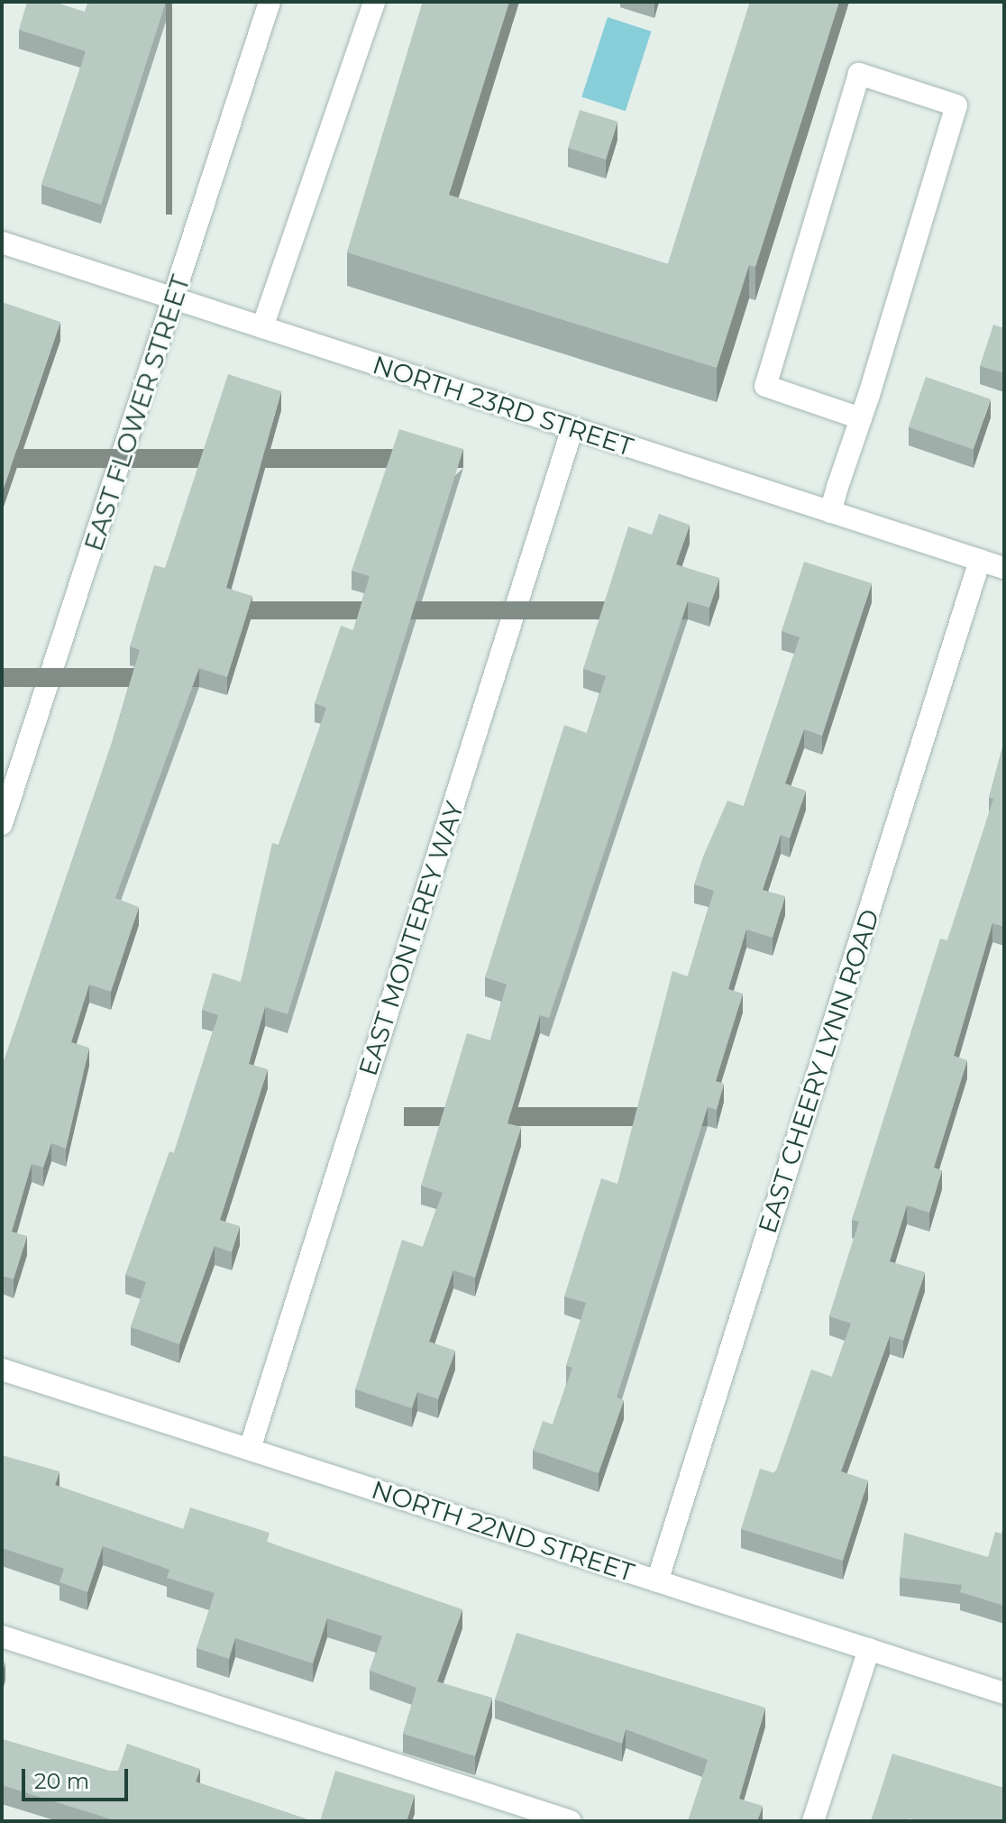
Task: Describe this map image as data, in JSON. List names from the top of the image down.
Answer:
{
  "streets": {
    "street": [
      "NORTH 23RD STREET",
      "EAST FLOWER STREET",
      "EAST MONTEREY WAY",
      "EAST CHEERY LYNN ROAD",
      "NORTH 22ND STREET"
    ]
  },
  "crossings": [
    ["NORTH 23RD STREET", "EAST FLOWER STREET"],
    ["NORTH 23RD STREET", "EAST MONTEREY WAY"],
    ["NORTH 23RD STREET", "EAST CHEERY LYNN ROAD"],
    ["EAST MONTEREY WAY", "NORTH 22ND STREET"],
    ["EAST CHEERY LYNN ROAD", "NORTH 22ND STREET"]
  ],
  "scale_bar": "20 m"
}
